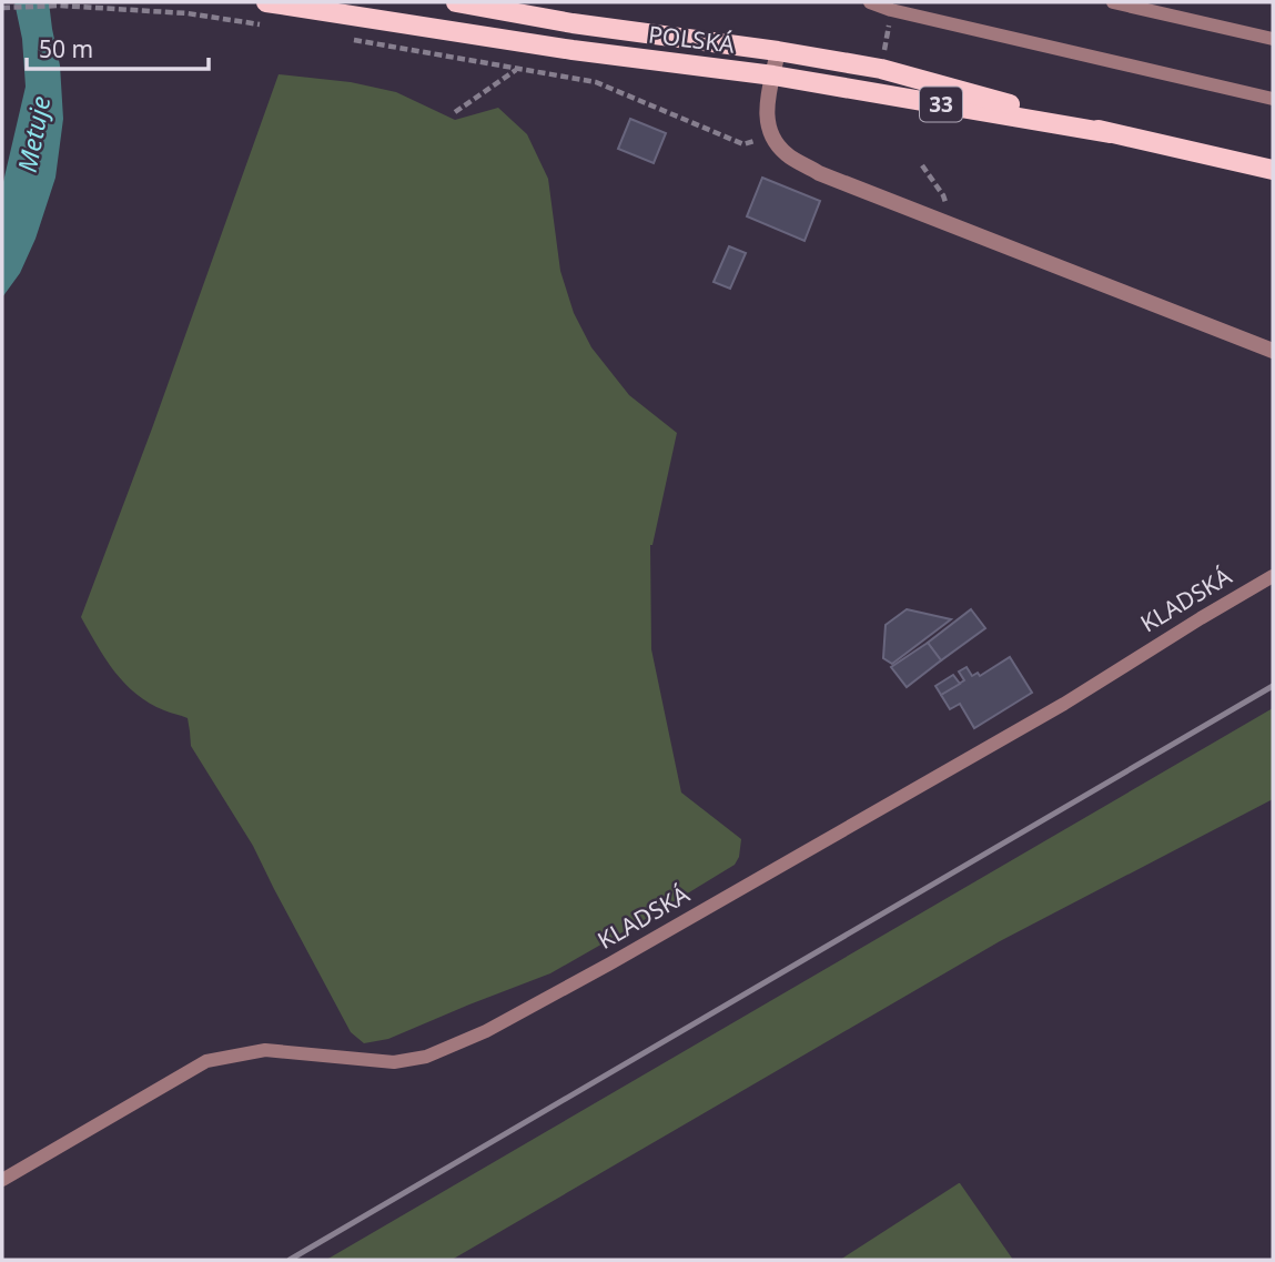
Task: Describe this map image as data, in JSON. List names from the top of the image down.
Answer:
{
  "streets": {
    "main road": ["POLSKÁ", "33"],
    "lane": ["KLADSKÁ"]
  },
  "water": ["Metuje"],
  "scale_bar": "50 m"
}
